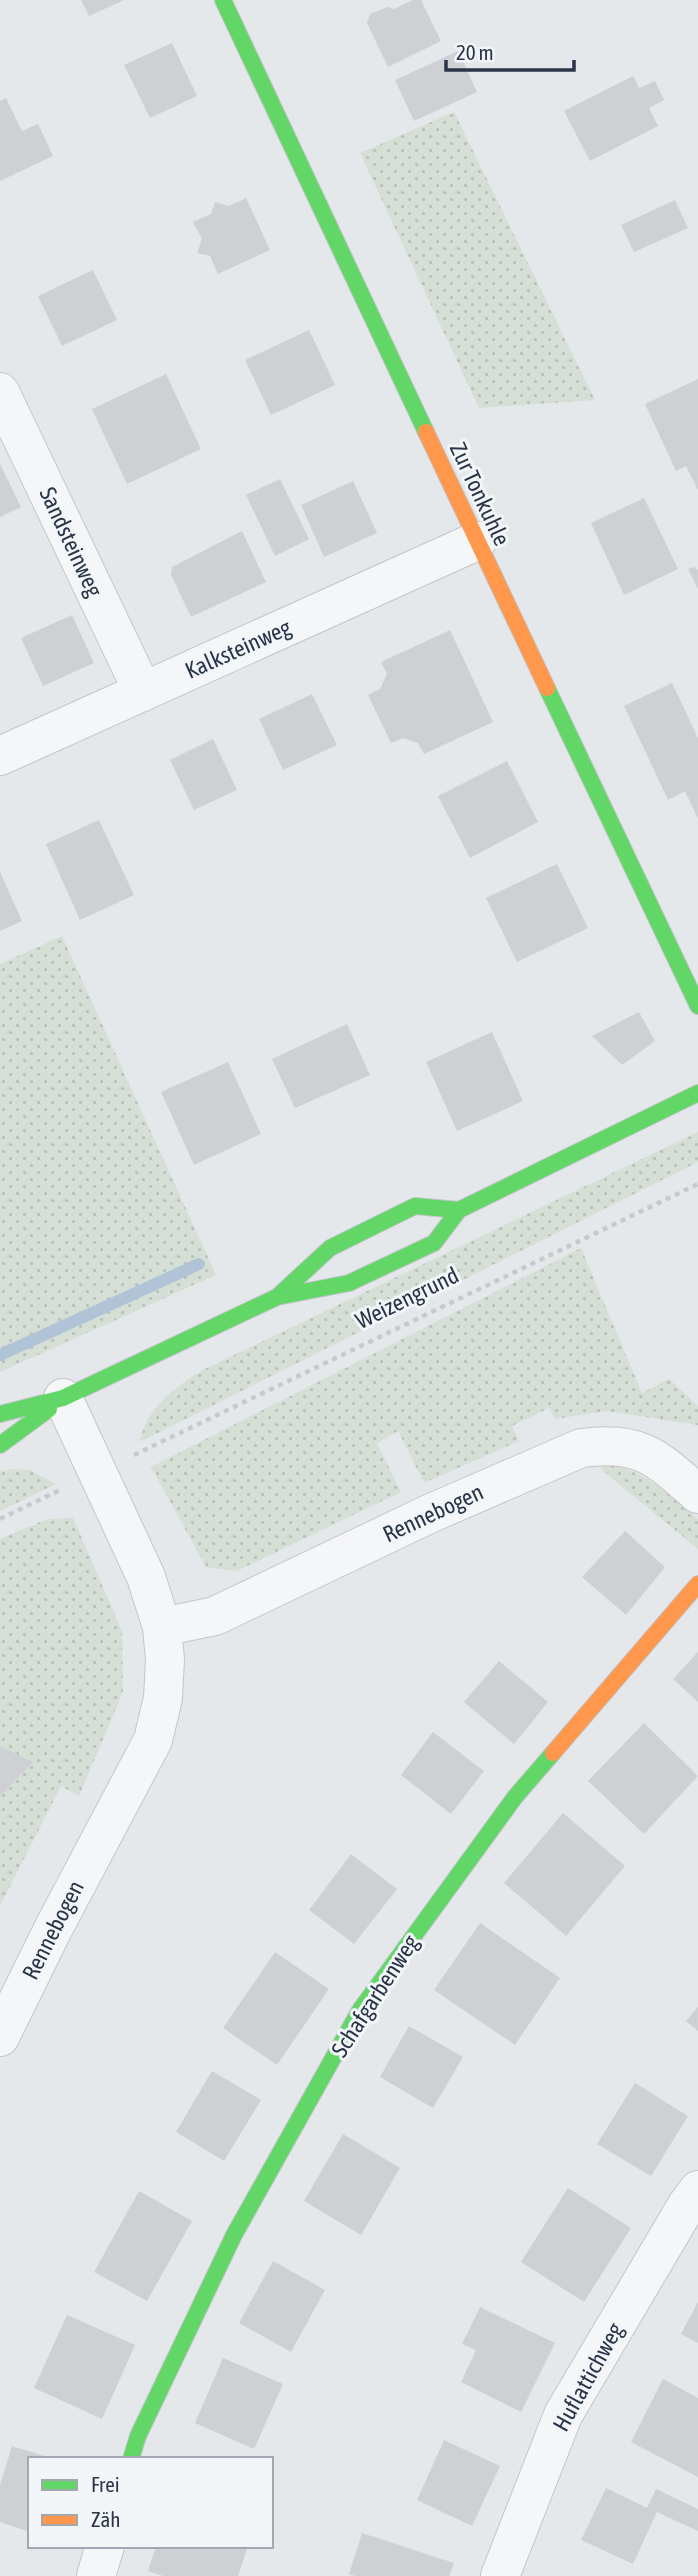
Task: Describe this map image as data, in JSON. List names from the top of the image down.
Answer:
{
  "streets": {
    "street": [
      "Zur Tonkuhle",
      "Sandsteinweg",
      "Kalksteinweg",
      "Weizengrund",
      "Rennebogen",
      "Schafgarbenweg",
      "Huflattichweg"
    ]
  },
  "crossings": [
    ["Zur Tonkuhle", "Kalksteinweg"],
    ["Sandsteinweg", "Kalksteinweg"],
    ["Weizengrund", "Rennebogen"]
  ],
  "legend": ["Frei", "Zäh"],
  "scale_bar": "20 m"
}
